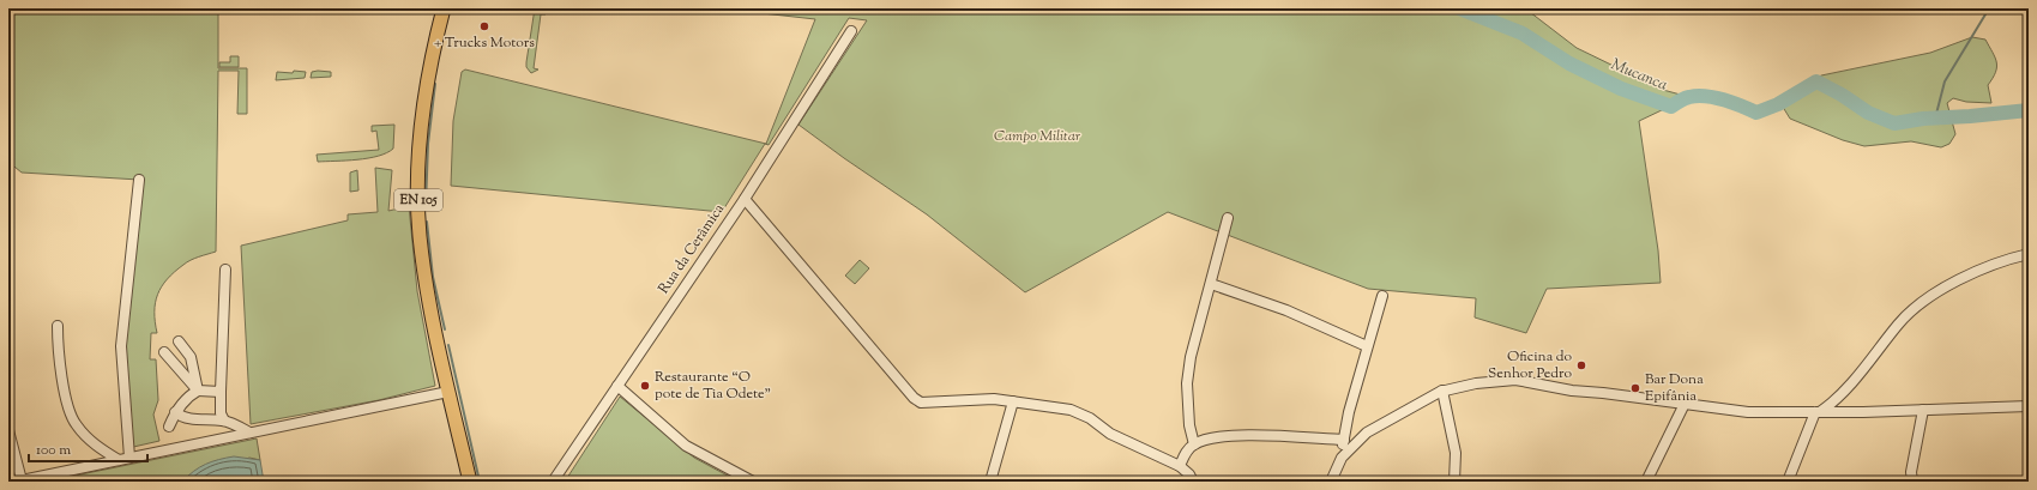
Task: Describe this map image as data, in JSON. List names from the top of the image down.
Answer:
{
  "streets": {
    "main road": ["EN 105"],
    "street": ["Rua da Cerâmica"]
  },
  "water": ["Mucanca"],
  "parks": ["Campo Militar"],
  "places": [
    "+ Trucks Motors",
    "Oficina do Senhor Pedro",
    "Restaurante “O pote de Tia Odete\"",
    "Bar Dona Epifânia"
  ],
  "scale_bar": "100 m"
}
